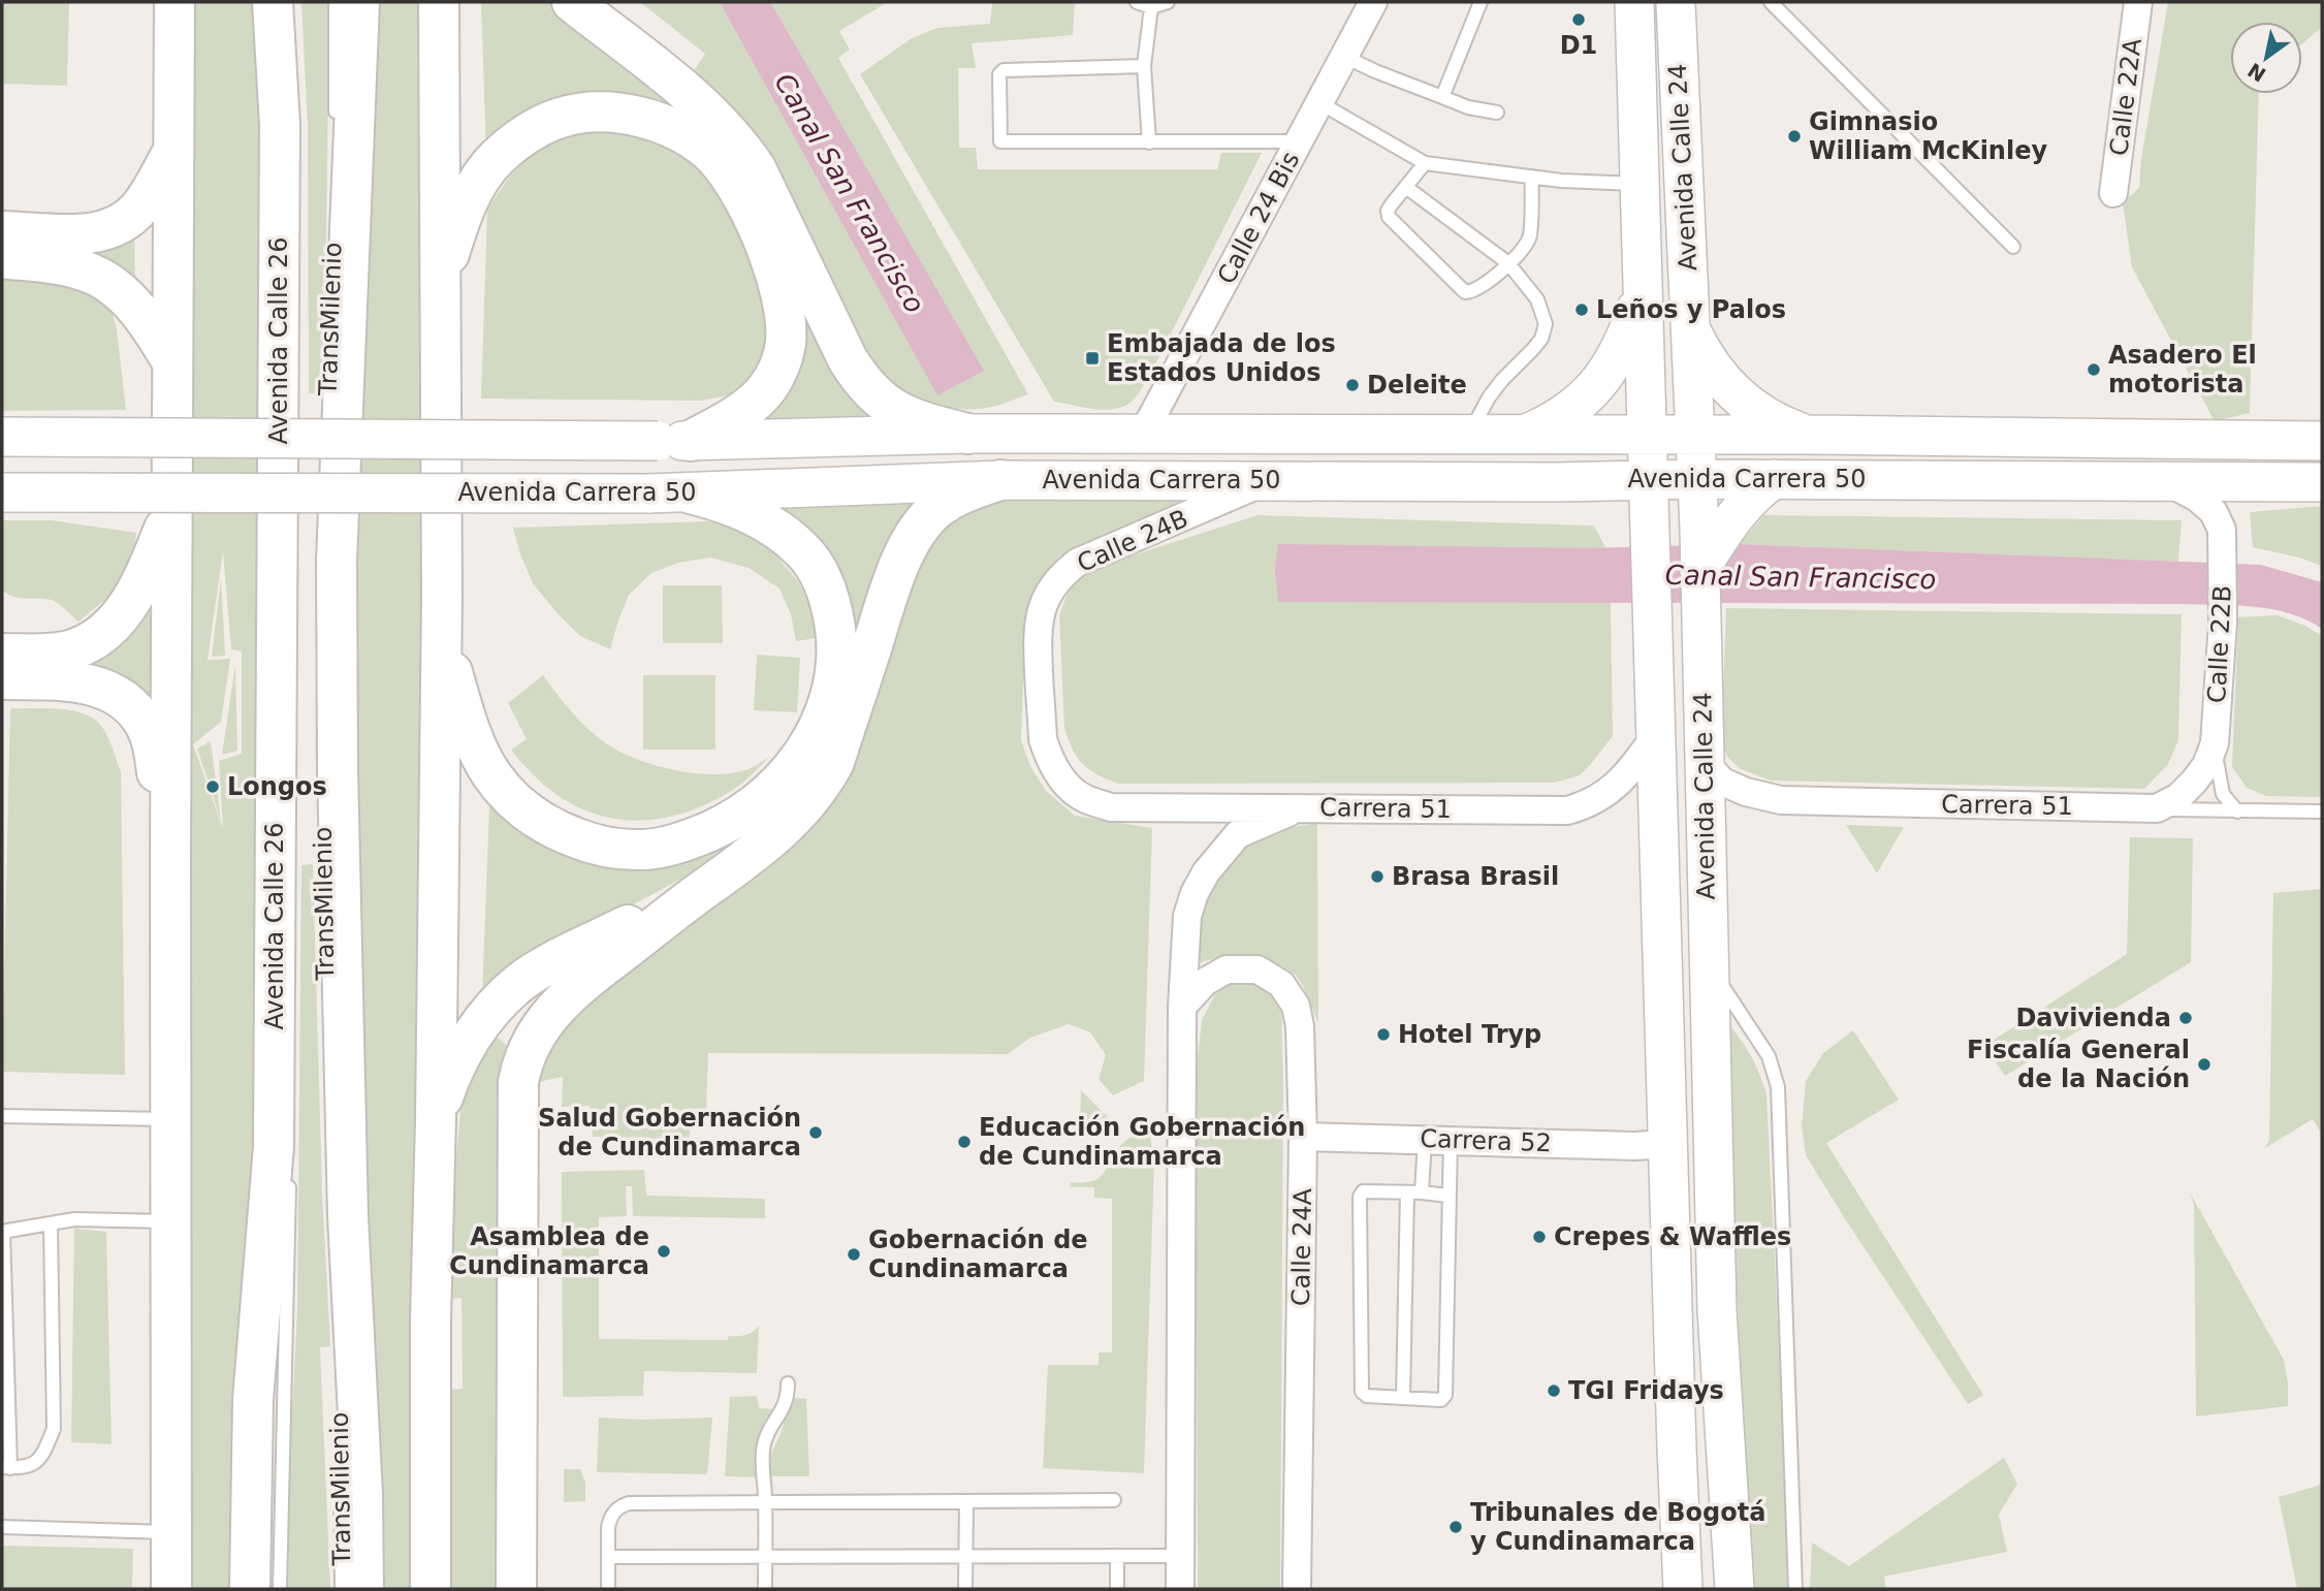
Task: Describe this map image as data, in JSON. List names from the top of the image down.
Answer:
{
  "streets": {
    "main road": ["Avenida Calle 24", "Avenida Calle 26", "Avenida Carrera 50"],
    "street": [
      "Calle 22A",
      "Calle 24 Bis",
      "Calle 24B",
      "Calle 22B",
      "Carrera 51",
      "Carrera 52",
      "Calle 24A"
    ],
    "lane": ["TransMilenio"]
  },
  "crossings": [
    ["Avenida Calle 24", "Avenida Carrera 50"],
    ["Avenida Calle 24", "Carrera 51"],
    ["Avenida Calle 24", "Carrera 52"],
    ["Calle 24 Bis", "Avenida Carrera 50"],
    ["Avenida Carrera 50", "Calle 24B"],
    ["Avenida Carrera 50", "Calle 22B"],
    ["Calle 24B", "Carrera 51"],
    ["Calle 22B", "Carrera 51"],
    ["Carrera 52", "Calle 24A"]
  ],
  "water": ["Canal San Francisco"],
  "places": {
    "other": [
      "D1",
      "Gimnasio William McKinley",
      "Leños y Palos",
      "Asadero El motorista",
      "Deleite",
      "Longos",
      "Brasa Brasil",
      "Davivienda",
      "Hotel Tryp",
      "Fiscalía General de la Nación",
      "Salud Gobernación de Cundinamarca",
      "Educación Gobernación de Cundinamarca",
      "Crepes & Waffles",
      "Asamblea de Cundinamarca",
      "Gobernación de Cundinamarca",
      "TGI Fridays",
      "Tribunales de Bogotá y Cundinamarca"
    ],
    "transit": ["Embajada de los Estados Unidos"]
  },
  "north": "bottom left"
}
